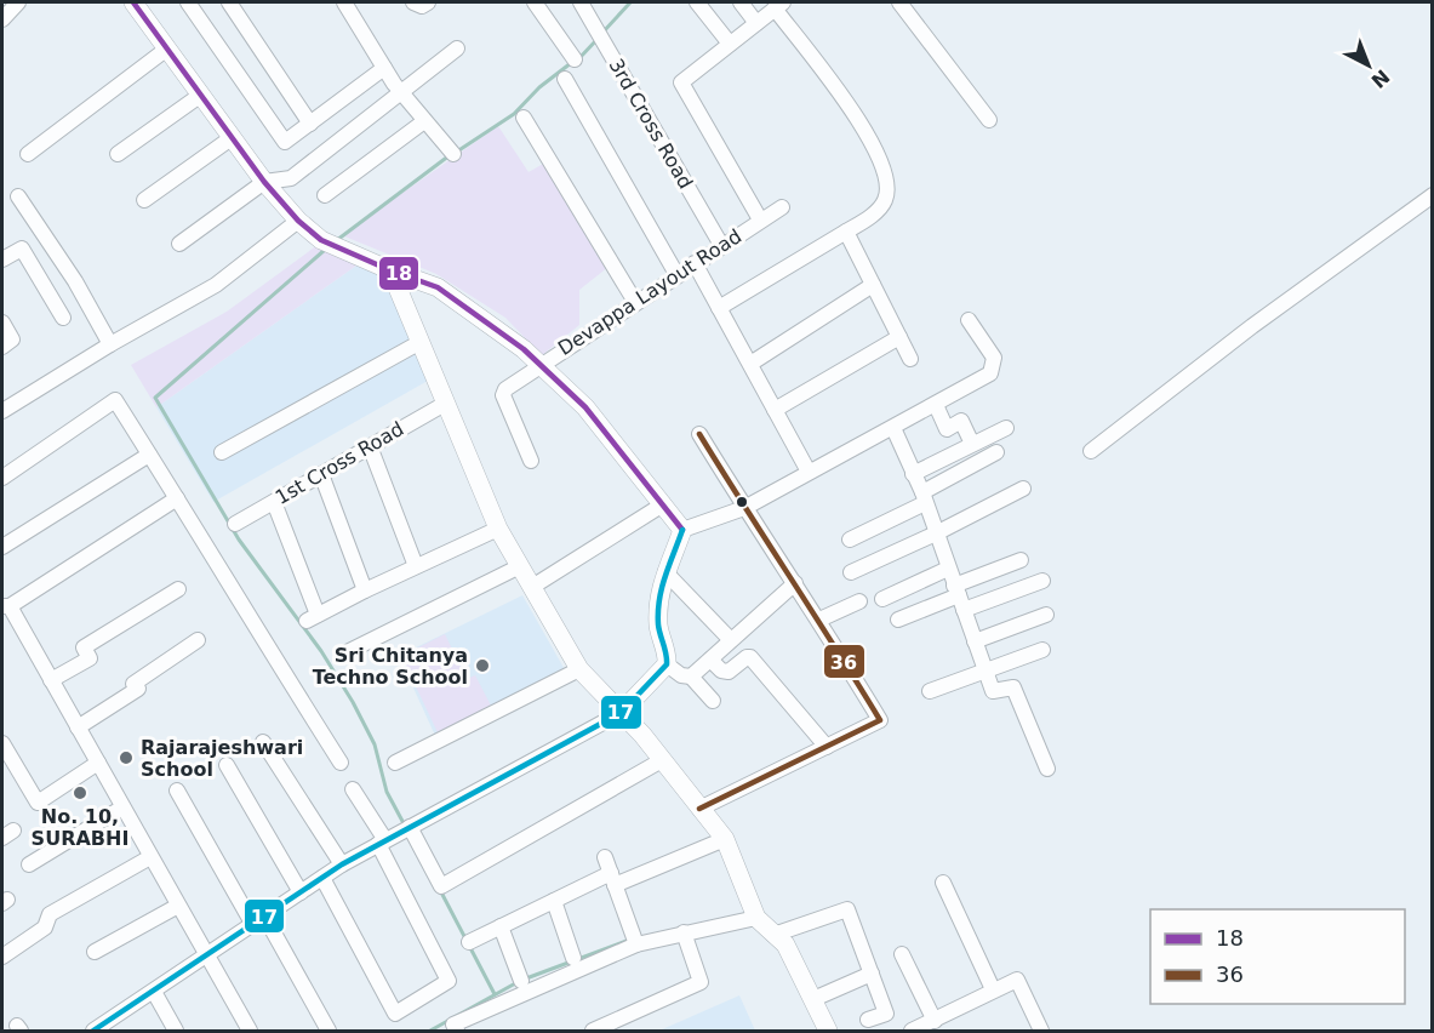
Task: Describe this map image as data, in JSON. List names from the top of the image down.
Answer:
{
  "streets": {
    "street": ["3rd Cross Road", "Devappa Layout Road", "1st Cross Road"]
  },
  "crossings": [
    ["3rd Cross Road", "Devappa Layout Road"]
  ],
  "places": ["Sri Chitanya Techno School", "Rajarajeshwari School", "No. 10, SURABHI"],
  "lines": ["transit line 18", "transit line 36", "transit line 17"],
  "legend": ["18", "36"],
  "north": "bottom right"
}
